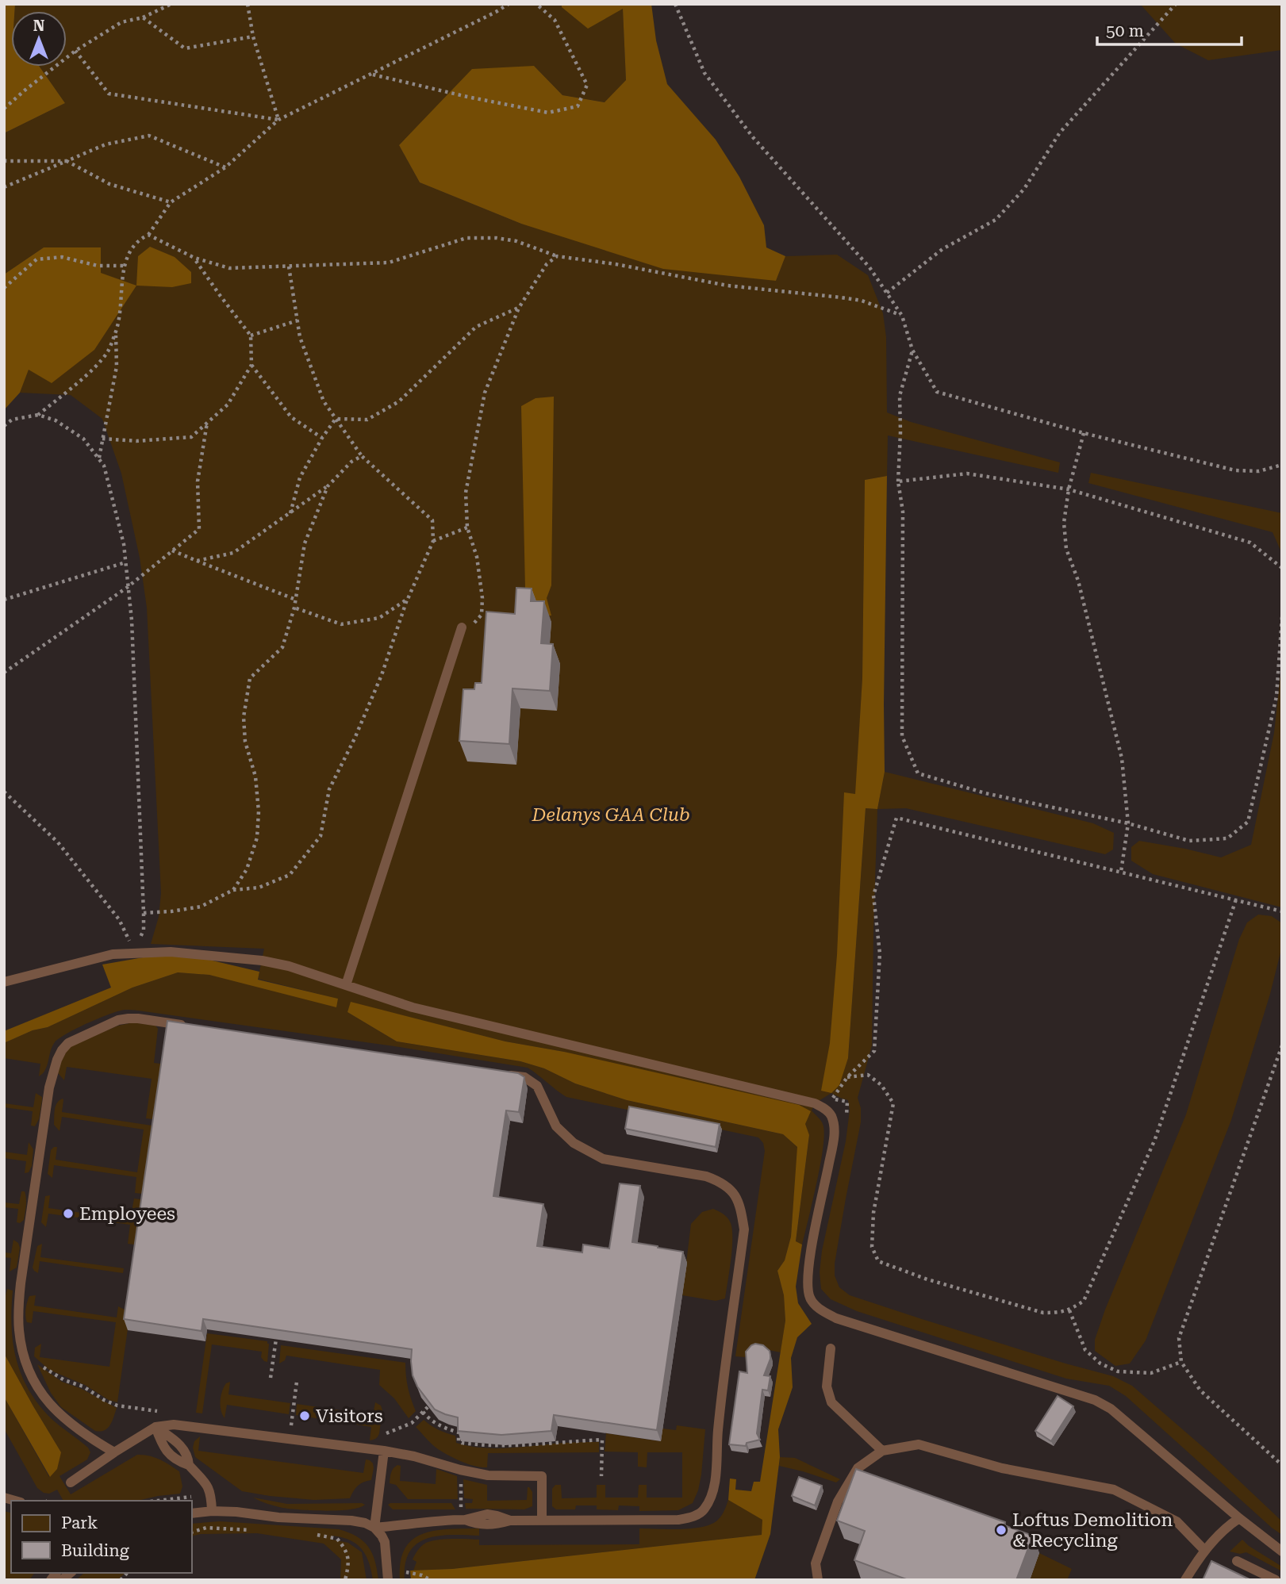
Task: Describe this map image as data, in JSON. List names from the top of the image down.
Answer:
{
  "parks": ["Delanys GAA Club"],
  "places": ["Employees", "Visitors", "Loftus Demolition & Recycling"],
  "legend": ["Park", "Building"],
  "scale_bar": "50 m",
  "north": "top"
}
